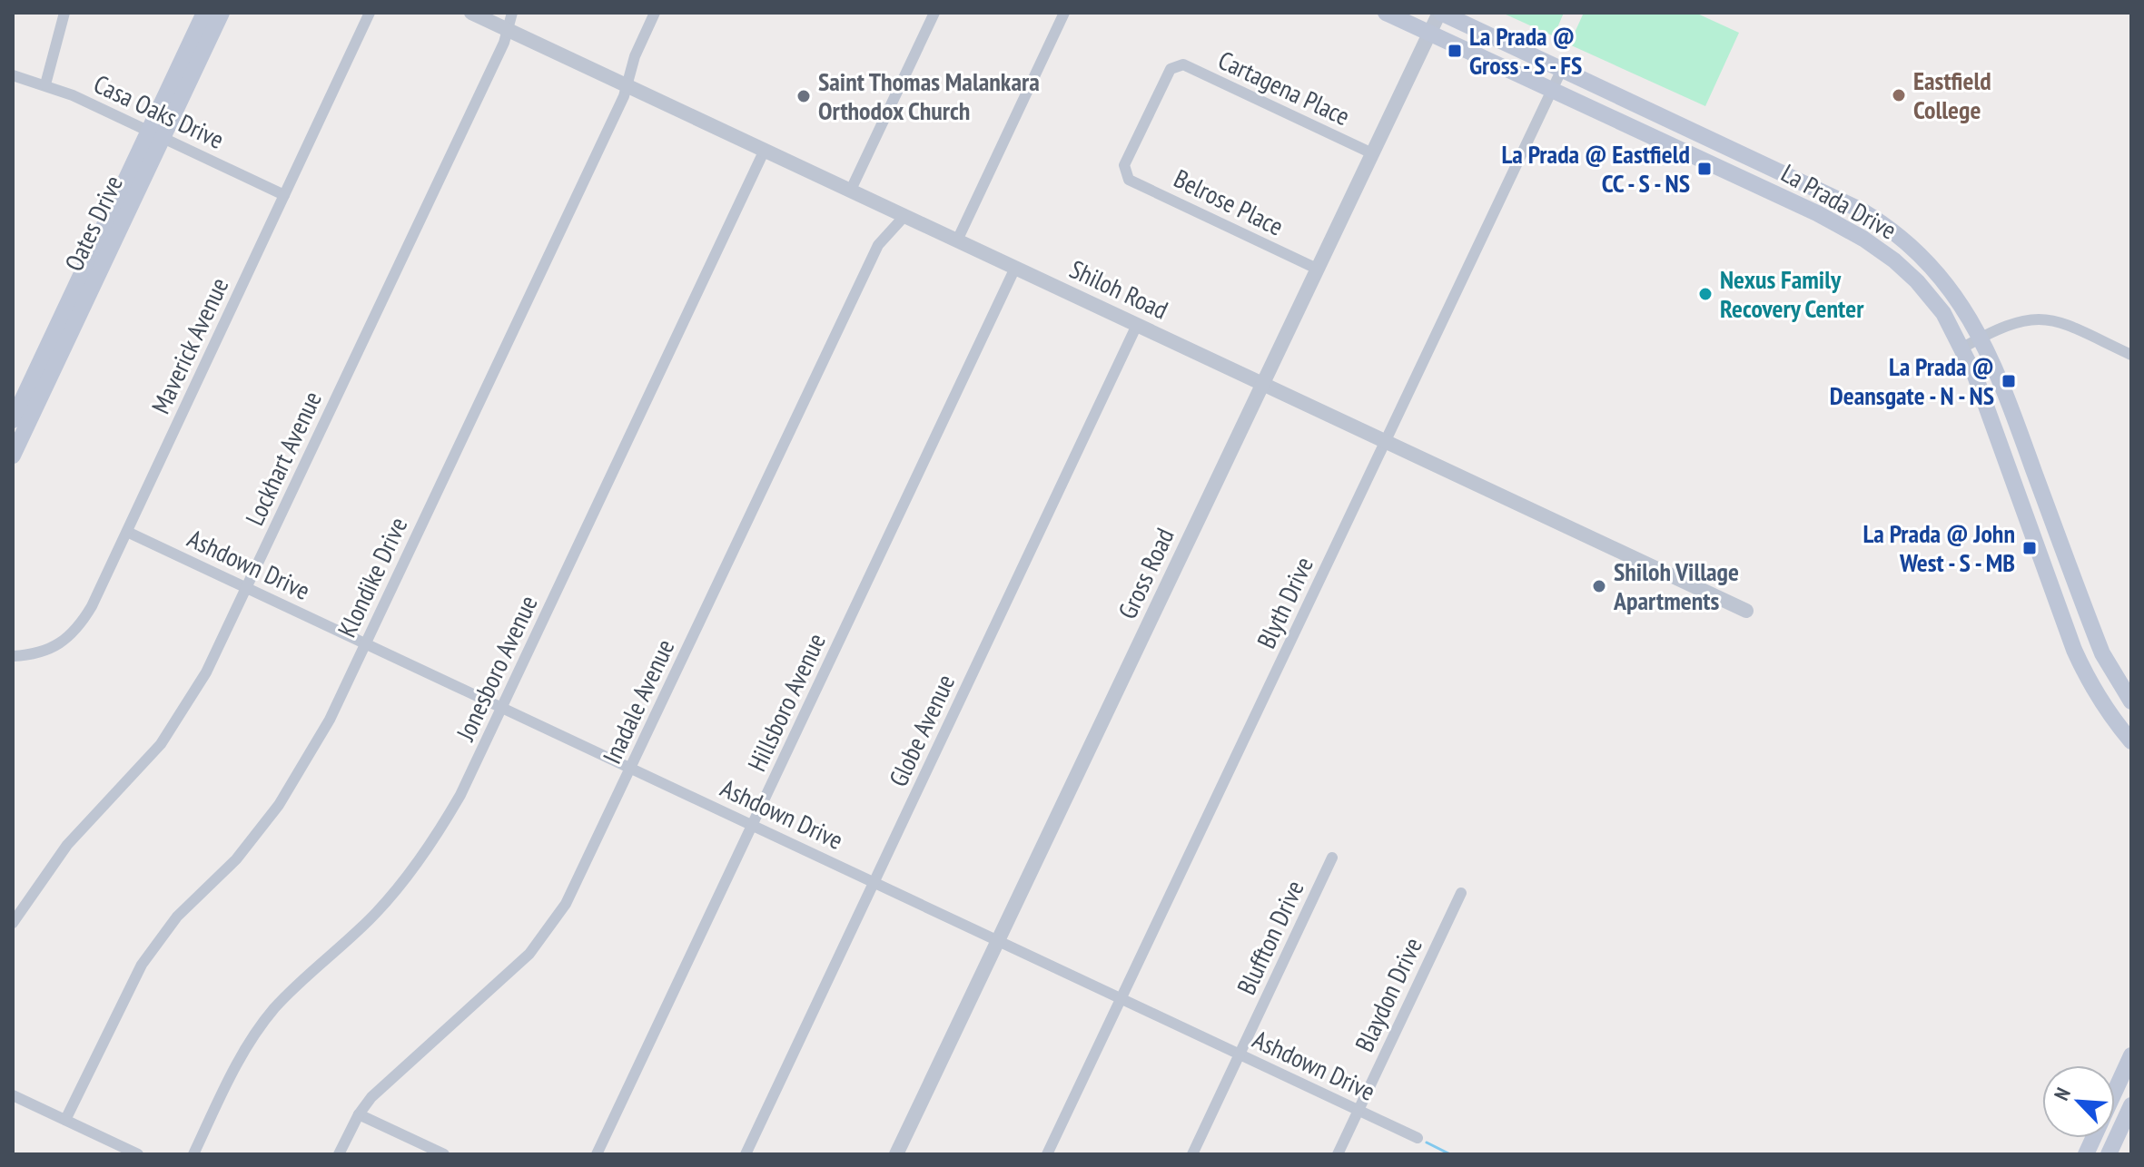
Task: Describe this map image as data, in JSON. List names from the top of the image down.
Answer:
{
  "streets": {
    "main road": ["La Prada Drive", "Oates Drive"],
    "street": [
      "Cartagena Place",
      "Casa Oaks Drive",
      "Belrose Place",
      "Shiloh Road",
      "Maverick Avenue",
      "Lockhart Avenue",
      "Ashdown Drive",
      "Gross Road",
      "Klondike Drive",
      "Blyth Drive",
      "Jonesboro Avenue",
      "Inadale Avenue",
      "Hillsboro Avenue",
      "Globe Avenue",
      "Bluffton Drive",
      "Blaydon Drive"
    ]
  },
  "crossings": [
    ["Cartagena Place", "Belrose Place"],
    ["Cartagena Place", "Gross Road"],
    ["Casa Oaks Drive", "Oates Drive"],
    ["Casa Oaks Drive", "Maverick Avenue"],
    ["La Prada Drive", "Gross Road"],
    ["La Prada Drive", "Blyth Drive"],
    ["Belrose Place", "Gross Road"],
    ["Shiloh Road", "Lockhart Avenue"],
    ["Shiloh Road", "Gross Road"],
    ["Shiloh Road", "Klondike Drive"],
    ["Shiloh Road", "Blyth Drive"],
    ["Shiloh Road", "Jonesboro Avenue"],
    ["Shiloh Road", "Inadale Avenue"],
    ["Shiloh Road", "Hillsboro Avenue"],
    ["Shiloh Road", "Globe Avenue"],
    ["Maverick Avenue", "Ashdown Drive"],
    ["Lockhart Avenue", "Ashdown Drive"],
    ["Ashdown Drive", "Gross Road"],
    ["Ashdown Drive", "Klondike Drive"],
    ["Ashdown Drive", "Blyth Drive"],
    ["Ashdown Drive", "Jonesboro Avenue"],
    ["Ashdown Drive", "Inadale Avenue"],
    ["Ashdown Drive", "Hillsboro Avenue"],
    ["Ashdown Drive", "Globe Avenue"],
    ["Ashdown Drive", "Bluffton Drive"],
    ["Ashdown Drive", "Blaydon Drive"]
  ],
  "places": {
    "transit": [
      "La Prada @ Gross - S - FS",
      "La Prada @ Eastfield CC - S - NS",
      "La Prada @ Deansgate - N - NS",
      "La Prada @ John West - S - MB"
    ],
    "other": [
      "Eastfield College",
      "Saint Thomas Malankara Orthodox Church",
      "Nexus Family Recovery Center",
      "Shiloh Village Apartments"
    ]
  },
  "north": "top left"
}
